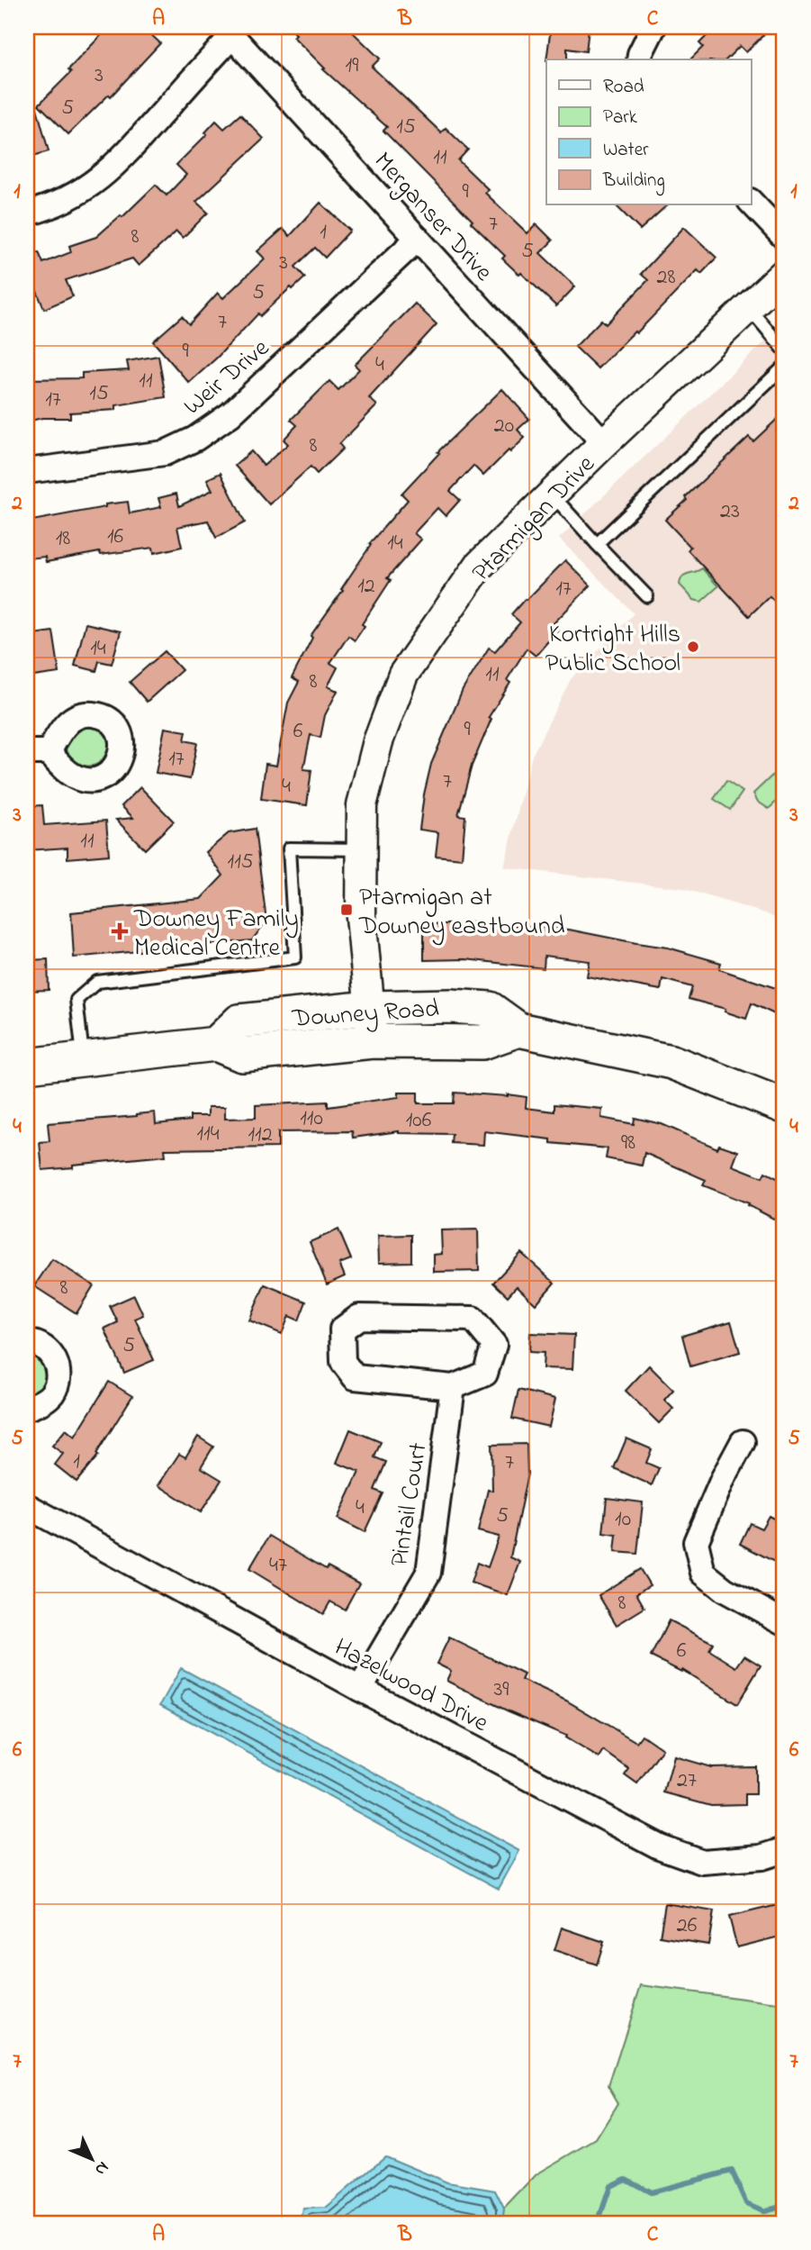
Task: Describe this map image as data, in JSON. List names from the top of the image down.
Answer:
{
  "streets": {
    "main road": ["Downey Road"],
    "street": [
      "Merganser Drive",
      "Weir Drive",
      "Ptarmigan Drive",
      "Pintail Court",
      "Hazelwood Drive"
    ]
  },
  "crossings": [
    ["Merganser Drive", "Weir Drive"],
    ["Merganser Drive", "Ptarmigan Drive"],
    ["Ptarmigan Drive", "Downey Road"],
    ["Pintail Court", "Hazelwood Drive"]
  ],
  "places": {
    "other": ["Kortright Hills Public School"],
    "transit": ["Ptarmigan at Downey eastbound"],
    "health": ["Downey Family Medical Centre"]
  },
  "house_numbers": [
    "19",
    "3",
    "5",
    "15",
    "11",
    "9",
    "7",
    "1",
    "8",
    "5",
    "3",
    "28",
    "5",
    "7",
    "9",
    "4",
    "11",
    "15",
    "17",
    "20",
    "8",
    "23",
    "16",
    "18",
    "14",
    "12",
    "17",
    "14",
    "11",
    "8",
    "9",
    "6",
    "17",
    "7",
    "4",
    "11",
    "115",
    "110",
    "106",
    "114",
    "112",
    "98",
    "8",
    "5",
    "1",
    "7",
    "4",
    "5",
    "10",
    "47",
    "8",
    "6",
    "39",
    "27",
    "26"
  ],
  "legend": [
    "Road",
    "Park",
    "Water",
    "Building"
  ],
  "north": "bottom right",
  "grid": {
    "columns": ["A", "B", "C"],
    "rows": [
      "1",
      "2",
      "3",
      "4",
      "5",
      "6",
      "7"
    ]
  }
}
